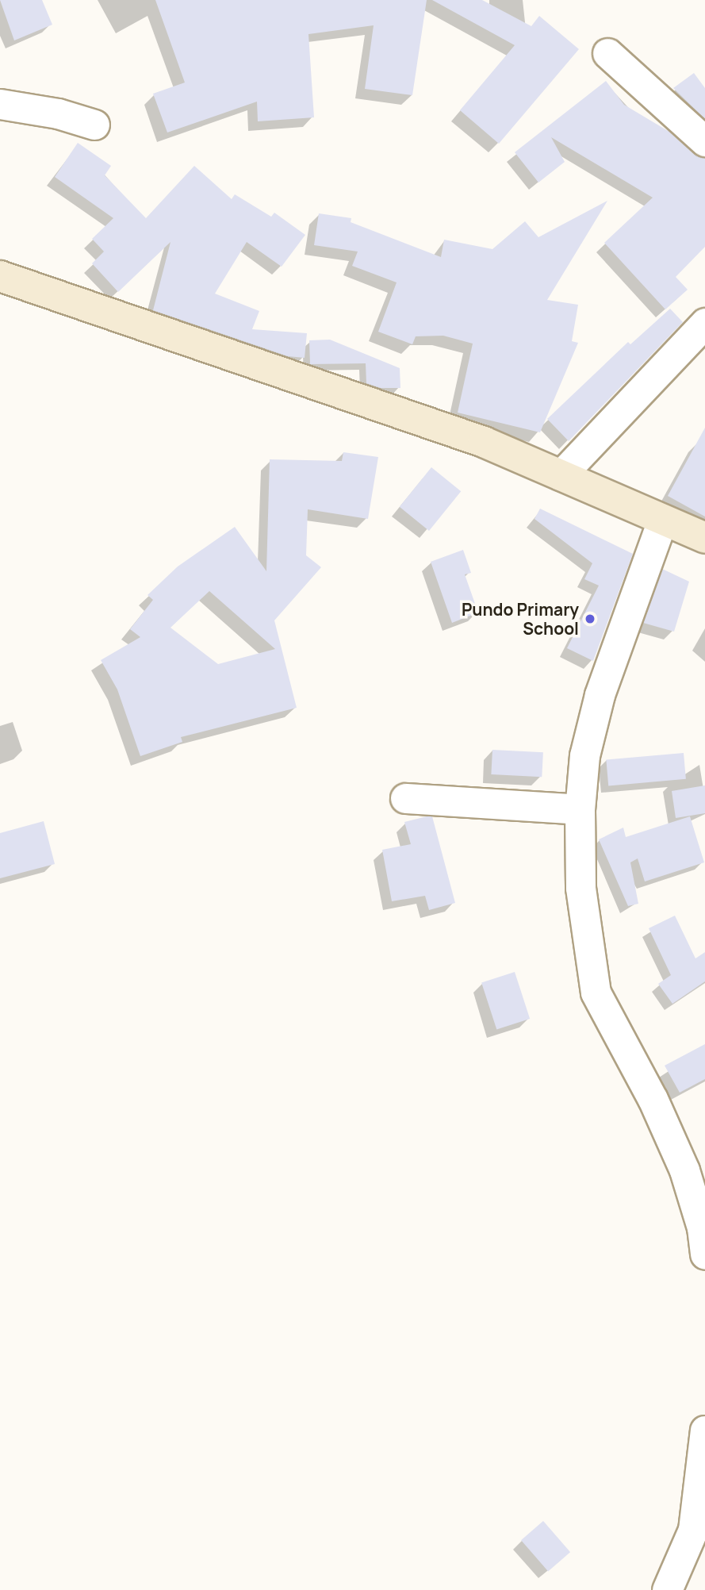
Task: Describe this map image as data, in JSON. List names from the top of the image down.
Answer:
{
  "places": ["Pundo Primary School"]
}
